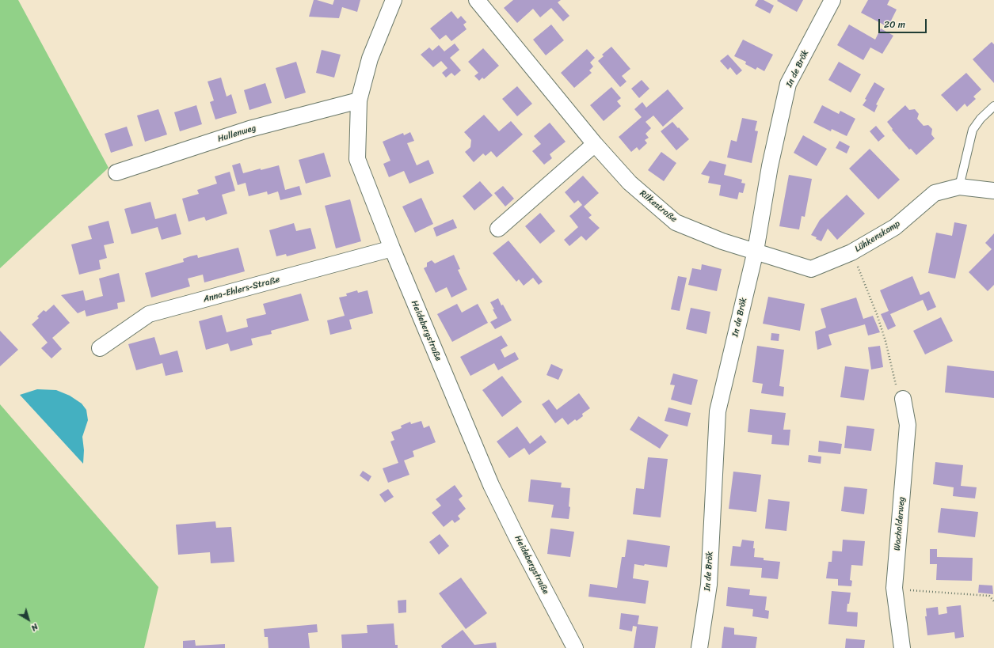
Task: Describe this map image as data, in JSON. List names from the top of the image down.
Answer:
{
  "streets": {
    "street": [
      "In de Brök",
      "Hullenweg",
      "Rilkestraße",
      "Lühkenskamp",
      "Anna-Ehlers-Straße",
      "Heidebergstraße",
      "Wacholderweg"
    ]
  },
  "crossings": [
    ["In de Brök", "Rilkestraße"],
    ["In de Brök", "Lühkenskamp"],
    ["Hullenweg", "Heidebergstraße"],
    ["Rilkestraße", "Lühkenskamp"],
    ["Anna-Ehlers-Straße", "Heidebergstraße"]
  ],
  "scale_bar": "20 m",
  "north": "bottom right"
}
